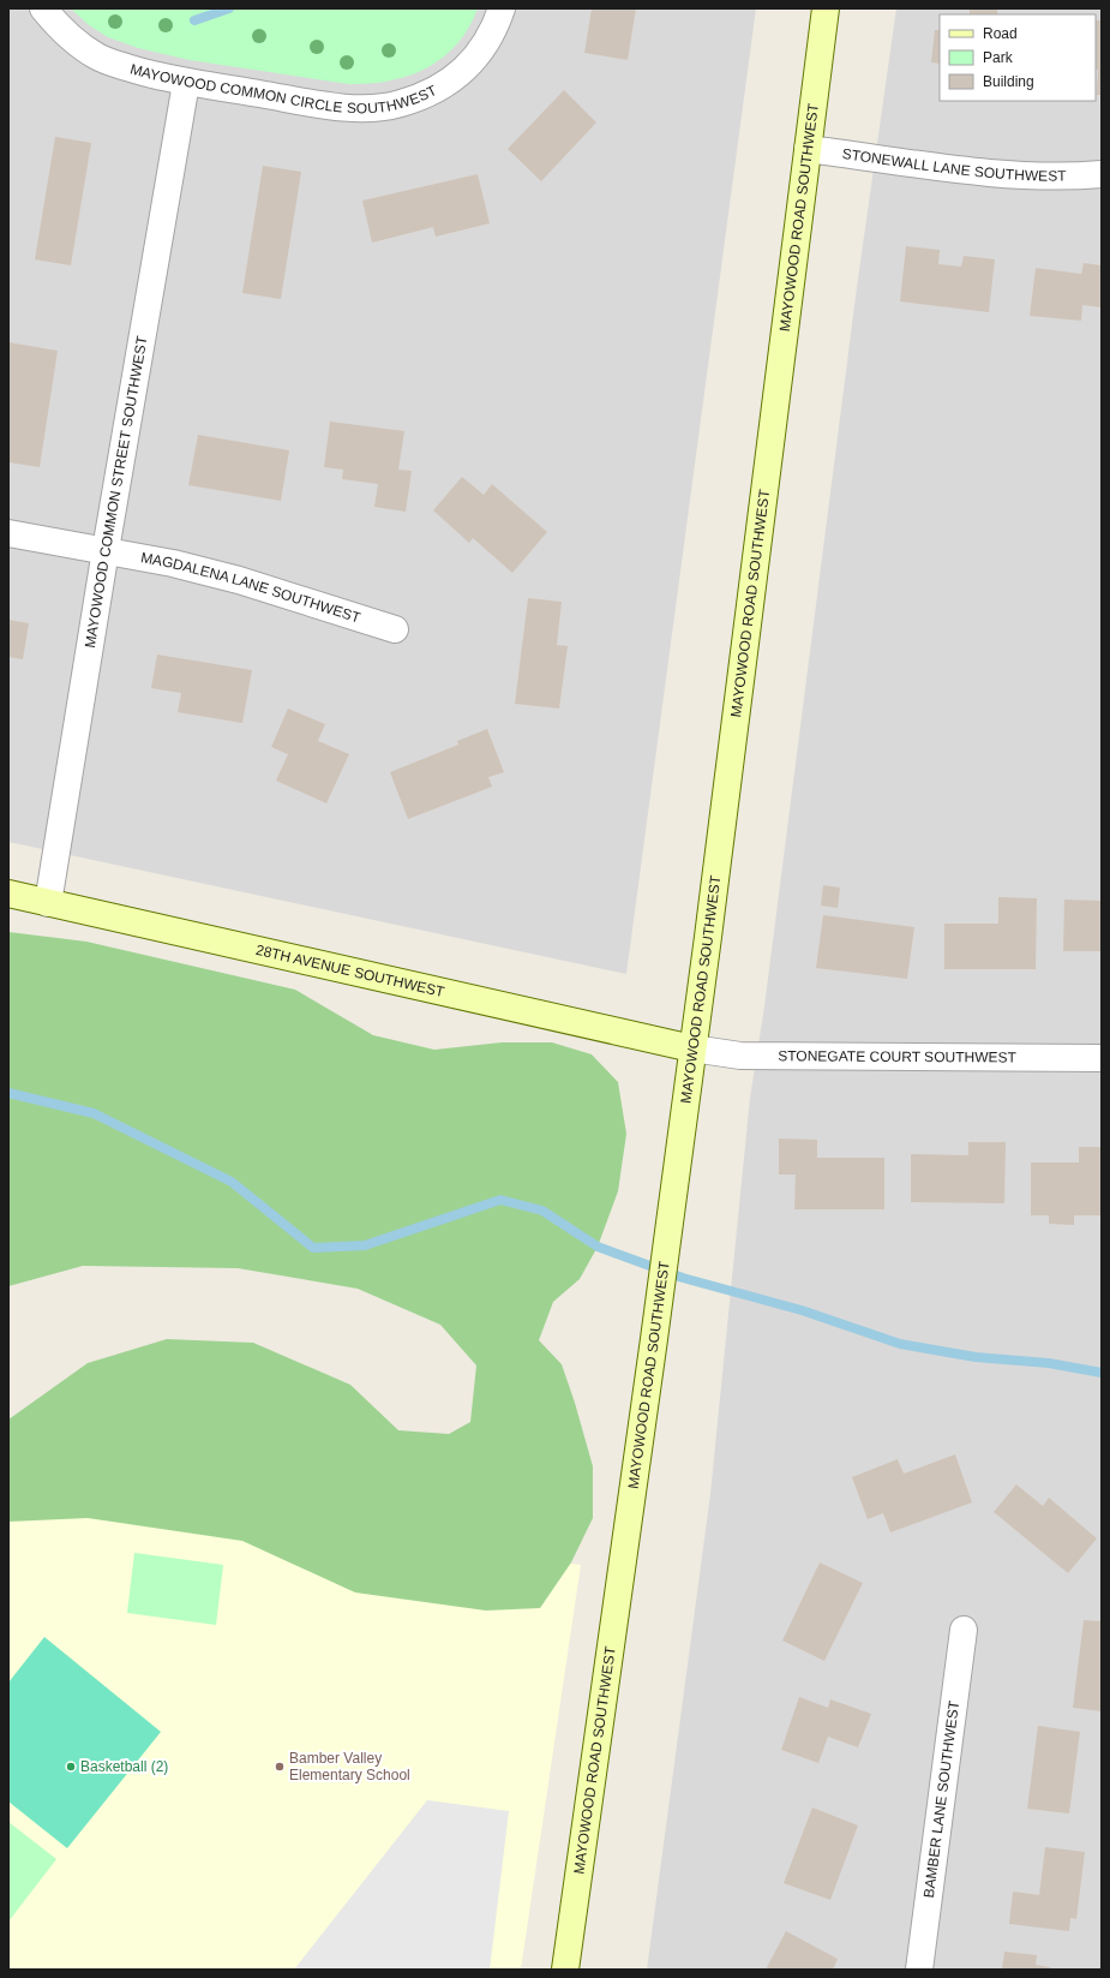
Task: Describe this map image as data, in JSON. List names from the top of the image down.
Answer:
{
  "streets": {
    "street": [
      "MAYOWOOD COMMON CIRCLE SOUTHWEST",
      "STONEWALL LANE SOUTHWEST",
      "MAYOWOOD ROAD SOUTHWEST",
      "MAYOWOOD COMMON STREET SOUTHWEST",
      "MAGDALENA LANE SOUTHWEST",
      "28TH AVENUE SOUTHWEST",
      "STONEGATE COURT SOUTHWEST",
      "BAMBER LANE SOUTHWEST"
    ]
  },
  "crossings": [
    ["MAYOWOOD COMMON CIRCLE SOUTHWEST", "MAYOWOOD COMMON STREET SOUTHWEST"],
    ["STONEWALL LANE SOUTHWEST", "MAYOWOOD ROAD SOUTHWEST"],
    ["MAYOWOOD ROAD SOUTHWEST", "28TH AVENUE SOUTHWEST"],
    ["MAYOWOOD ROAD SOUTHWEST", "STONEGATE COURT SOUTHWEST"],
    ["MAYOWOOD COMMON STREET SOUTHWEST", "MAGDALENA LANE SOUTHWEST"],
    ["MAYOWOOD COMMON STREET SOUTHWEST", "28TH AVENUE SOUTHWEST"],
    ["28TH AVENUE SOUTHWEST", "STONEGATE COURT SOUTHWEST"]
  ],
  "places": ["Basketball (2)", "Bamber Valley Elementary School"],
  "legend": ["Road", "Park", "Building"]
}
